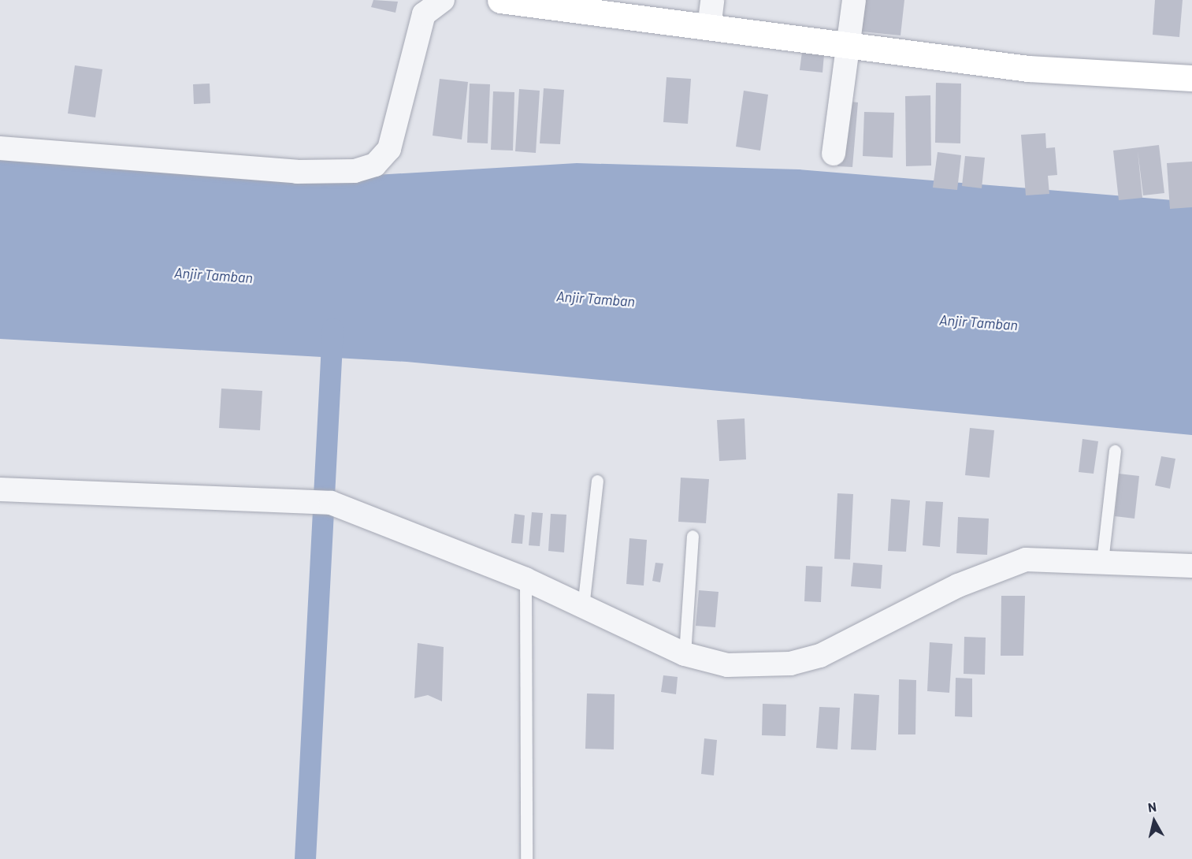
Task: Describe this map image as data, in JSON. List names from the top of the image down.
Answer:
{
  "water": ["Anjir Tamban"],
  "north": "top"
}
